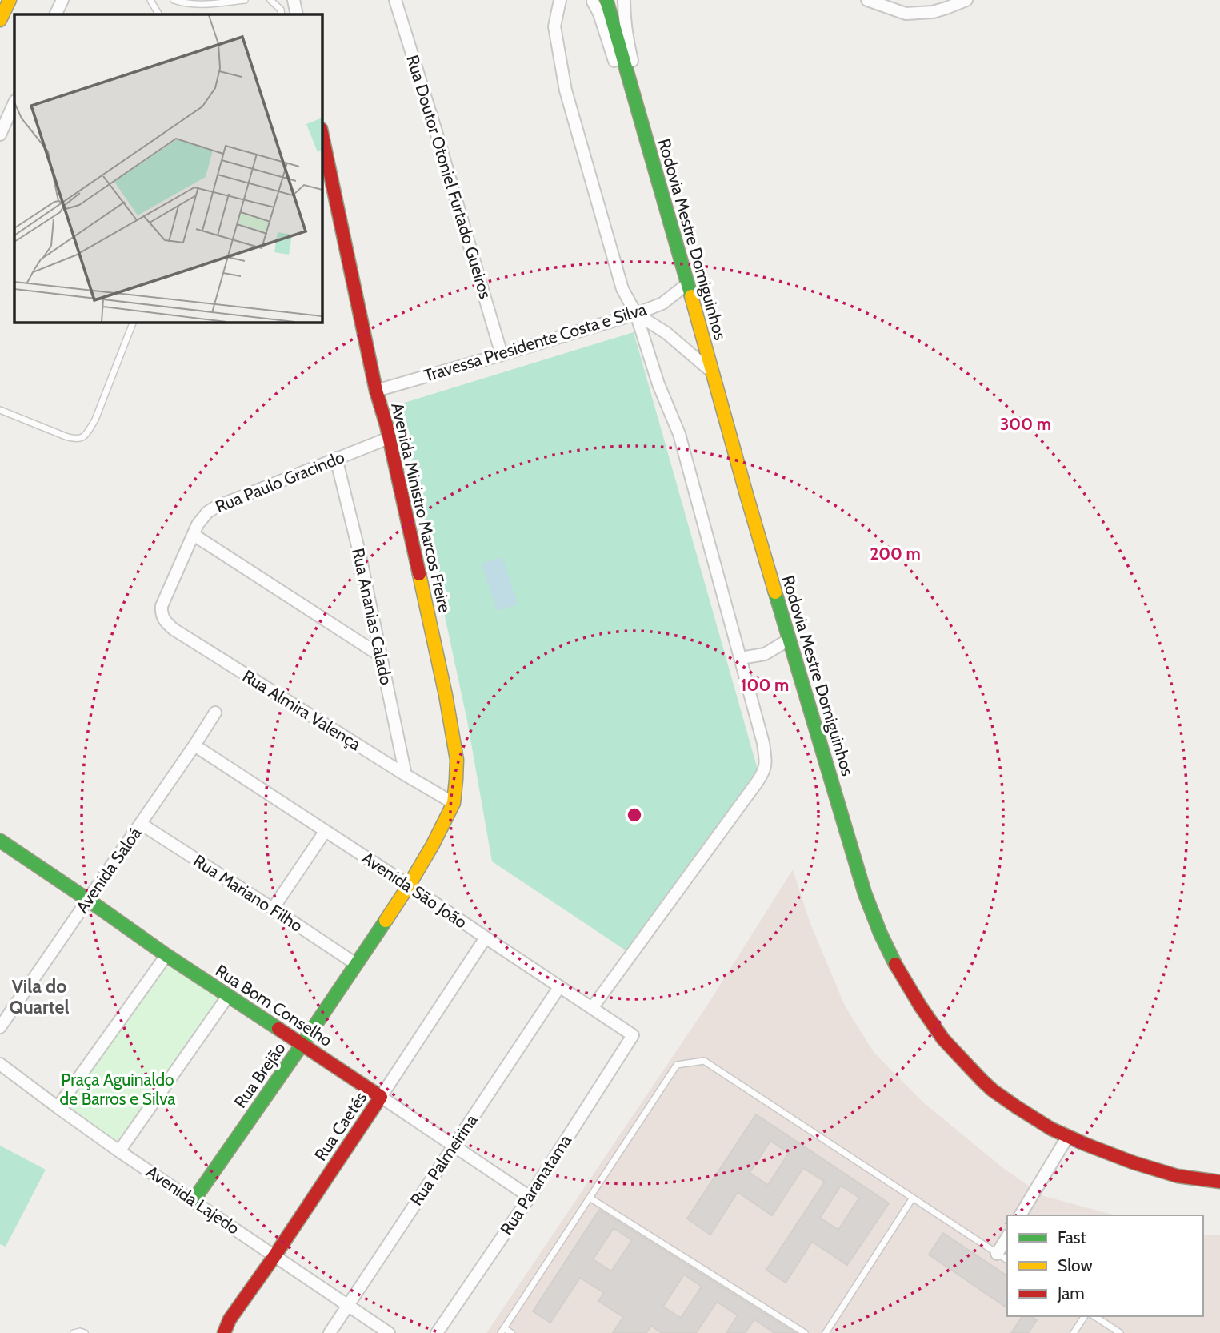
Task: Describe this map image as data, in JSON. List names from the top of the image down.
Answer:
{
  "streets": {
    "street": [
      "Rua Doutor Otoniel Furtado Gueiros",
      "Rodovia Mestre Domiguinhos",
      "Travessa Presidente Costa e Silva",
      "Rua Paulo Gracindo",
      "Avenida Ministro Marcos Freire",
      "Rua Ananias Calado",
      "Rua Almira Valença",
      "Avenida Saloá",
      "Avenida São João",
      "Rua Mariano Filho",
      "Rua Bom Conselho",
      "Rua Brejão",
      "Rua Caetés",
      "Rua Palmeirina",
      "Rua Paranatama",
      "Avenida Lajedo"
    ]
  },
  "crossings": [
    ["Rua Doutor Otoniel Furtado Gueiros", "Travessa Presidente Costa e Silva"],
    ["Rodovia Mestre Domiguinhos", "Travessa Presidente Costa e Silva"],
    ["Travessa Presidente Costa e Silva", "Avenida Ministro Marcos Freire"],
    ["Rua Paulo Gracindo", "Avenida Ministro Marcos Freire"],
    ["Rua Paulo Gracindo", "Rua Ananias Calado"],
    ["Rua Paulo Gracindo", "Rua Almira Valença"],
    ["Avenida Ministro Marcos Freire", "Rua Almira Valença"],
    ["Avenida Ministro Marcos Freire", "Avenida São João"],
    ["Avenida Ministro Marcos Freire", "Rua Brejão"],
    ["Rua Ananias Calado", "Rua Almira Valença"],
    ["Avenida Saloá", "Avenida São João"],
    ["Avenida Saloá", "Rua Mariano Filho"],
    ["Avenida Saloá", "Rua Bom Conselho"],
    ["Avenida São João", "Rua Brejão"],
    ["Avenida São João", "Rua Caetés"],
    ["Avenida São João", "Rua Palmeirina"],
    ["Avenida São João", "Rua Paranatama"],
    ["Rua Mariano Filho", "Rua Brejão"],
    ["Rua Bom Conselho", "Rua Brejão"],
    ["Rua Bom Conselho", "Rua Caetés"],
    ["Rua Bom Conselho", "Rua Palmeirina"],
    ["Rua Bom Conselho", "Rua Paranatama"],
    ["Rua Brejão", "Avenida Lajedo"],
    ["Rua Caetés", "Avenida Lajedo"],
    ["Rua Palmeirina", "Avenida Lajedo"]
  ],
  "districts": ["Vila do Quartel"],
  "parks": ["Praça Aguinaldo de Barros e Silva"],
  "legend": ["Fast", "Slow", "Jam"],
  "rings": ["300 m", "200 m", "100 m"]
}
